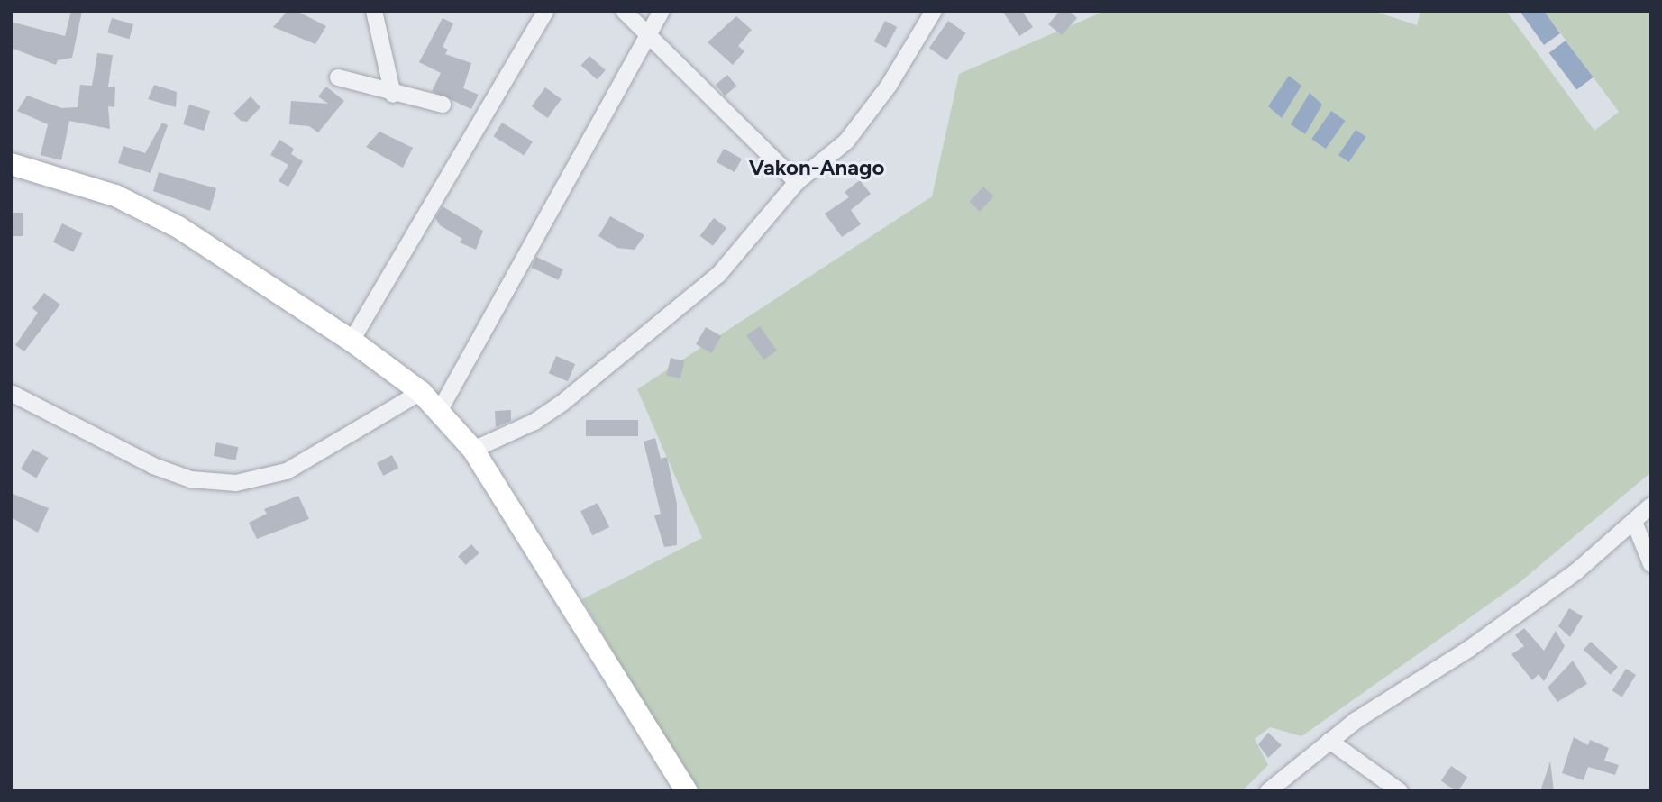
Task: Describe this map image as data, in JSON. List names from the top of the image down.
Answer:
{
  "districts": ["Vakon-Anago"]
}
